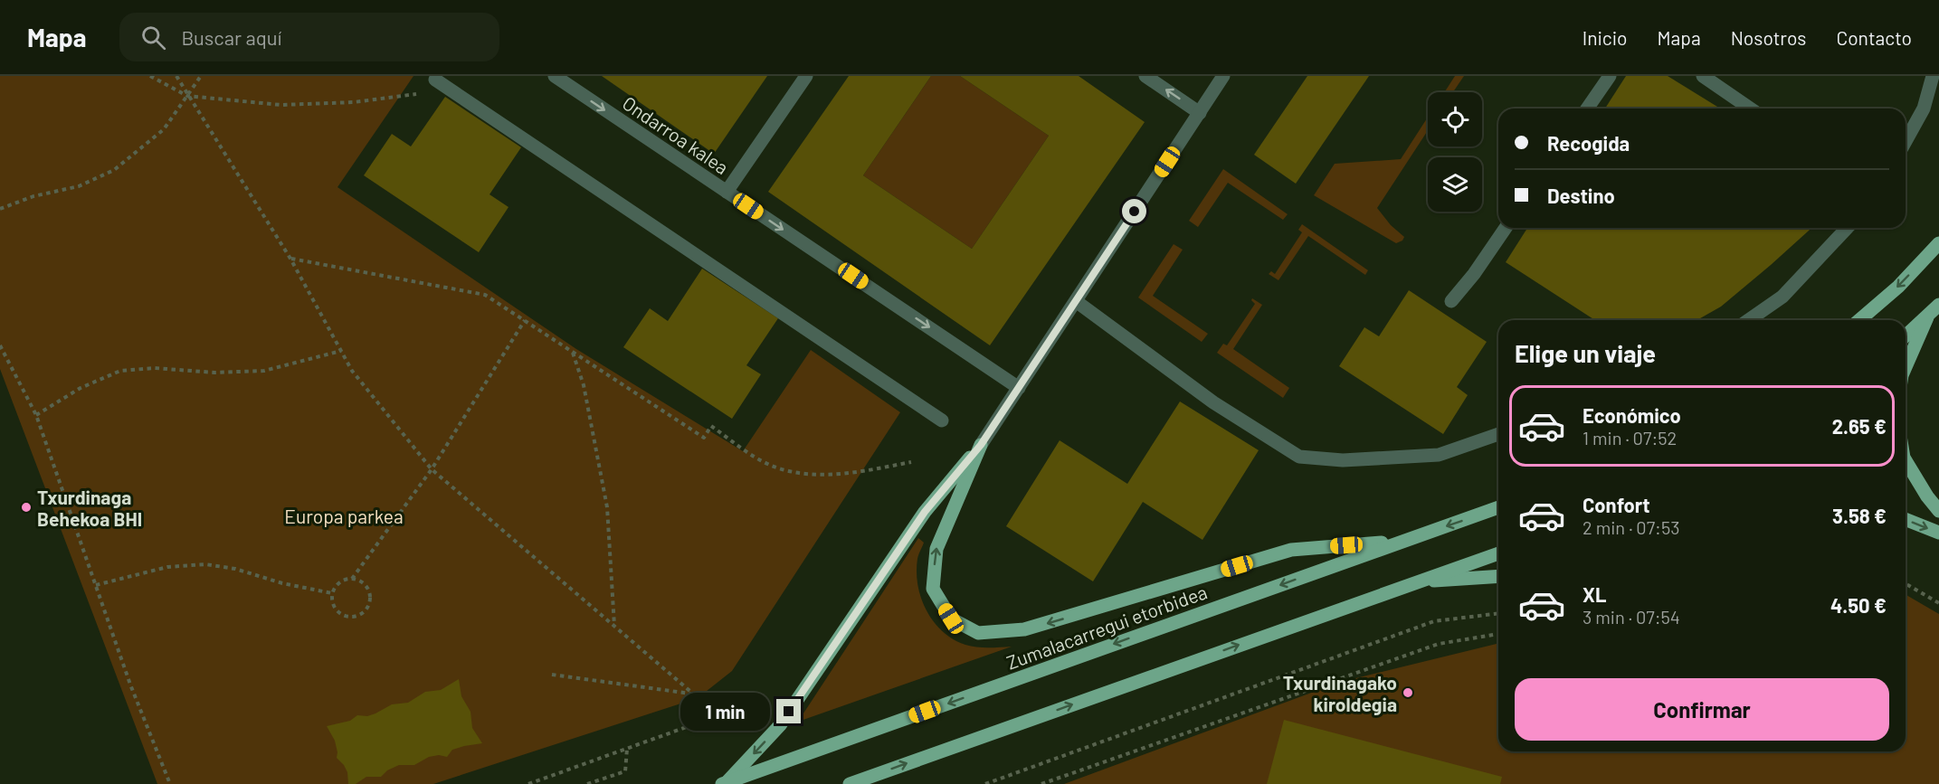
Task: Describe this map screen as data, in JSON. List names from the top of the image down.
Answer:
{
  "streets": {
    "main road": ["Zumalacarregui etorbidea"],
    "street": ["Ondarroa kalea"]
  },
  "parks": ["Europa parkea"],
  "places": ["Txurdinaga Behekoa BHI", "Txurdinagako kiroldegia"],
  "page": {
    "header": "Mapa",
    "search": "Buscar aquí",
    "nav": [
      "Inicio",
      "Mapa",
      "Nosotros",
      "Contacto"
    ],
    "banner": ["Recogida", "Destino"],
    "heading": "Elige un viaje",
    "list": [
      {
        "name": "Económico",
        "note": "1 min · 07:52",
        "value": "2.65 €"
      },
      {
        "name": "Confort",
        "note": "2 min · 07:53",
        "value": "3.58 €"
      },
      {
        "name": "XL",
        "note": "3 min · 07:54",
        "value": "4.50 €"
      }
    ],
    "buttons": "Confirmar",
    "bubble": "1 min"
  }
}
